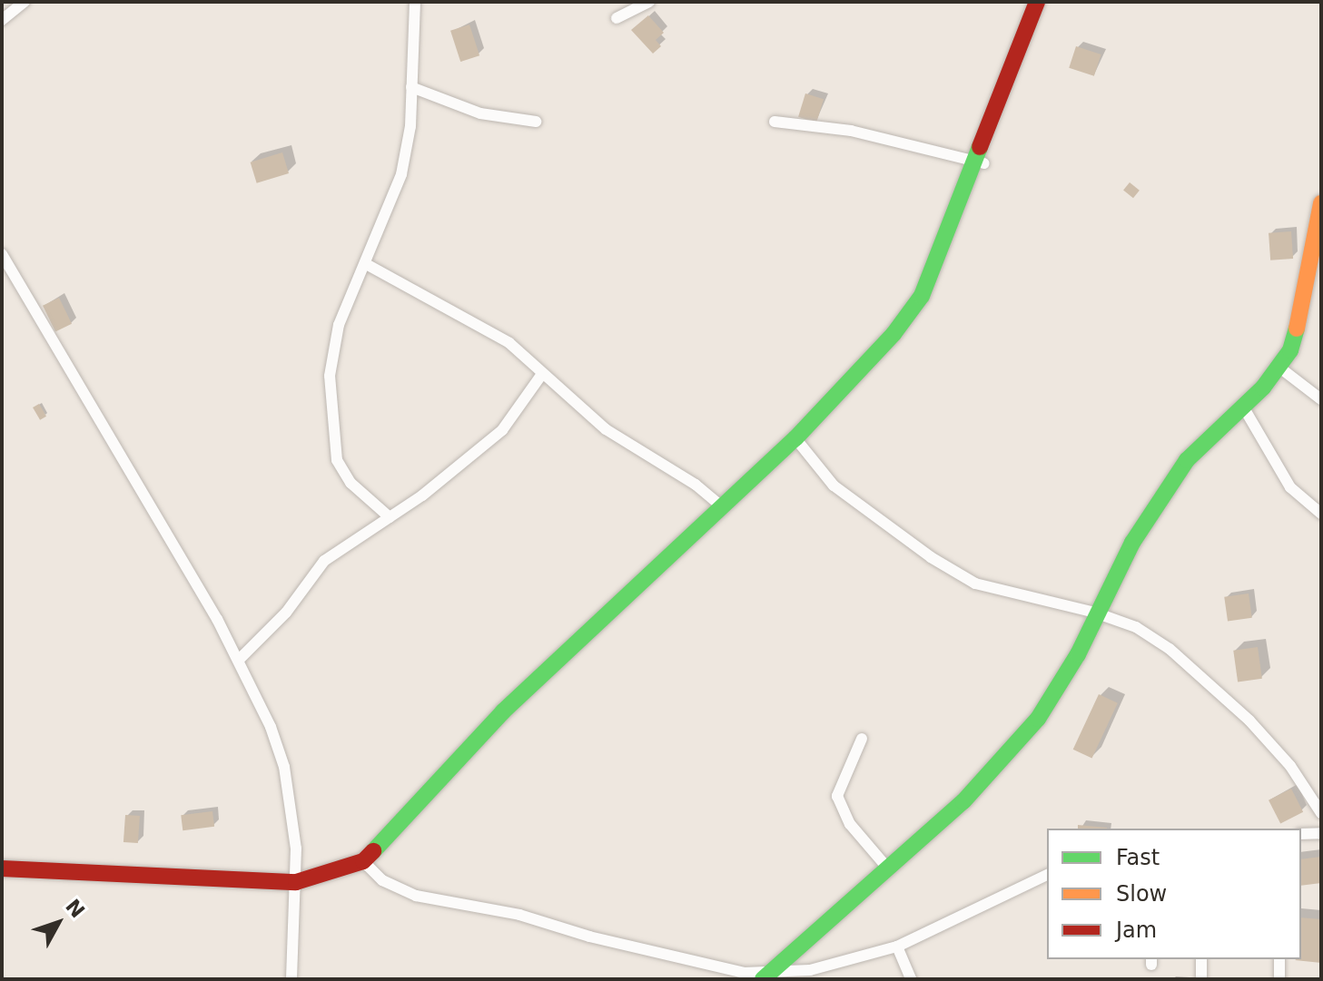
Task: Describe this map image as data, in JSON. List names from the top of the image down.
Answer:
{
  "legend": ["Fast", "Slow", "Jam"],
  "north": "top right"
}
